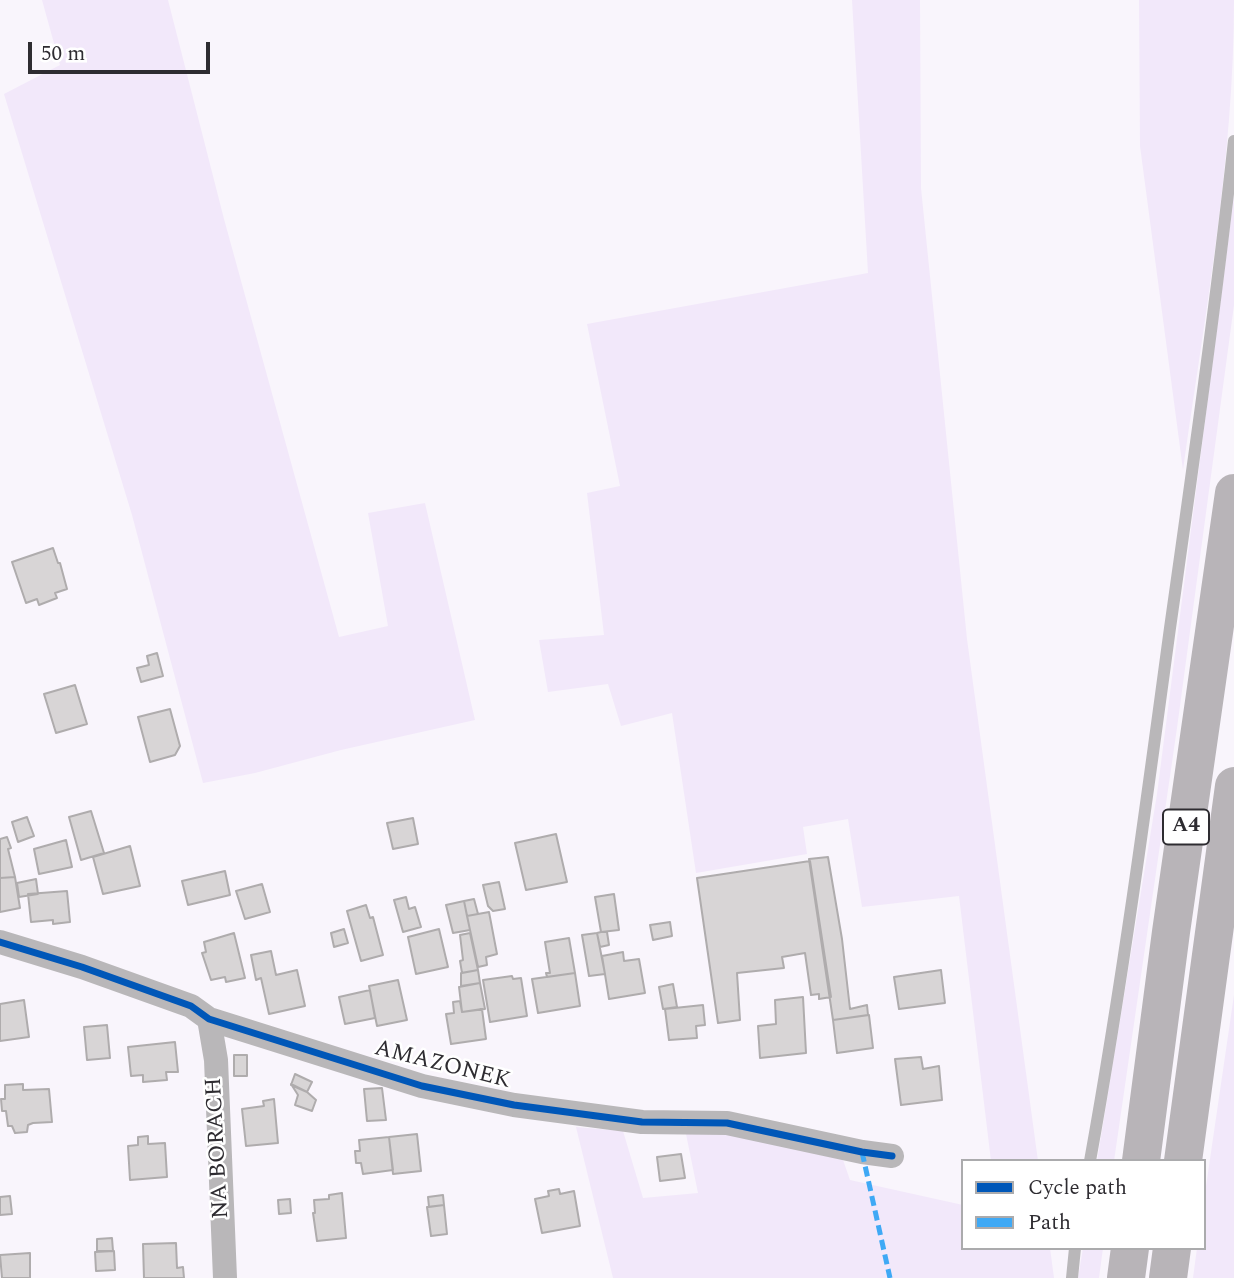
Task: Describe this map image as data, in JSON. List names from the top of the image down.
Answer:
{
  "streets": {
    "highway": ["A4"],
    "street": ["AMAZONEK", "NA BORACH"]
  },
  "crossings": [
    ["AMAZONEK", "NA BORACH"]
  ],
  "legend": ["Cycle path", "Path"],
  "scale_bar": "50 m"
}
